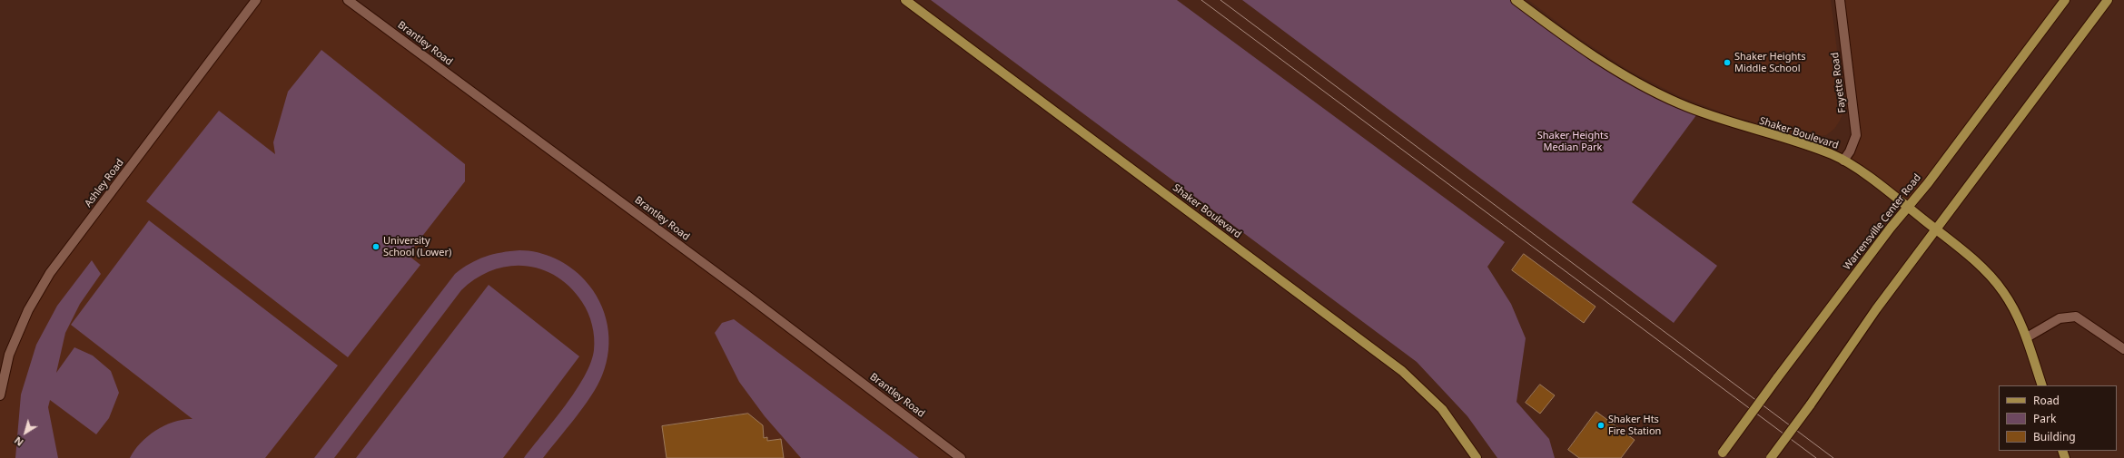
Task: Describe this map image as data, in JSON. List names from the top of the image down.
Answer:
{
  "streets": {
    "main road": ["Shaker Boulevard", "Warrensville Center Road"],
    "street": ["Brantley Road", "Fayette Road", "Ashley Road"]
  },
  "crossings": [
    ["Fayette Road", "Shaker Boulevard"],
    ["Shaker Boulevard", "Warrensville Center Road"]
  ],
  "parks": ["Shaker Heights Median Park"],
  "places": ["Shaker Heights Middle School", "University School (Lower)", "Shaker Hts Fire Station"],
  "legend": ["Road", "Park", "Building"],
  "north": "bottom left"
}
